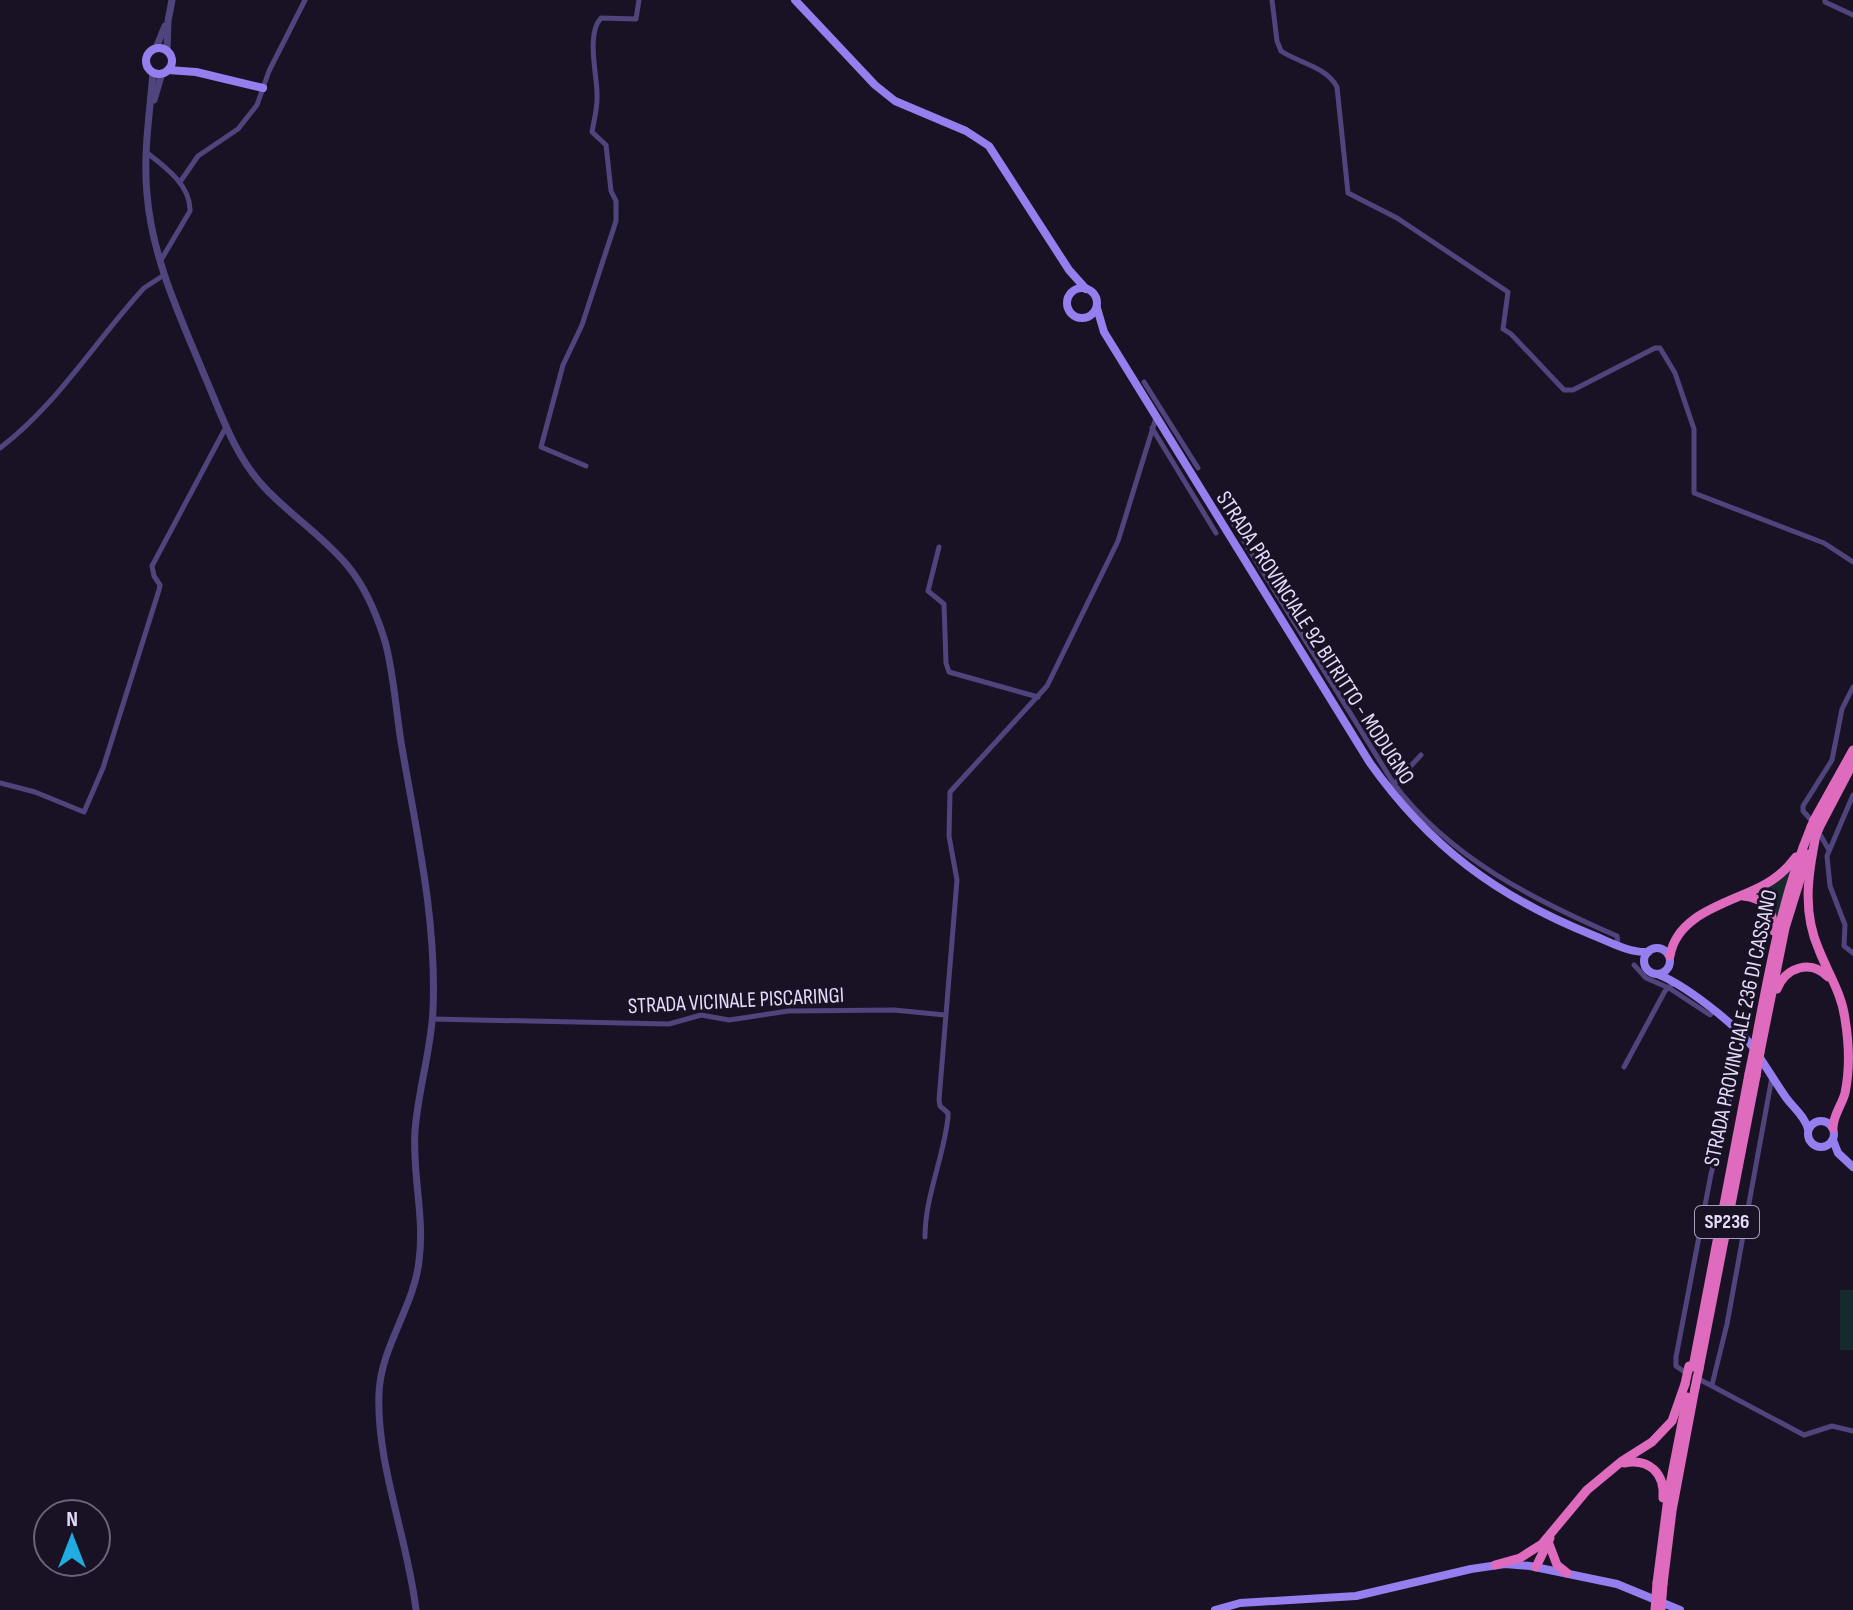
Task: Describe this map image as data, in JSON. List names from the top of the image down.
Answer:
{
  "streets": {
    "highway": ["STRADA PROVINCIALE 236 DI CASSANO", "SP236"],
    "main road": ["STRADA PROVINCIALE 92 BITRITTO - MODUGNO"],
    "street": ["STRADA VICINALE PISCARINGI"]
  },
  "north": "top"
}
